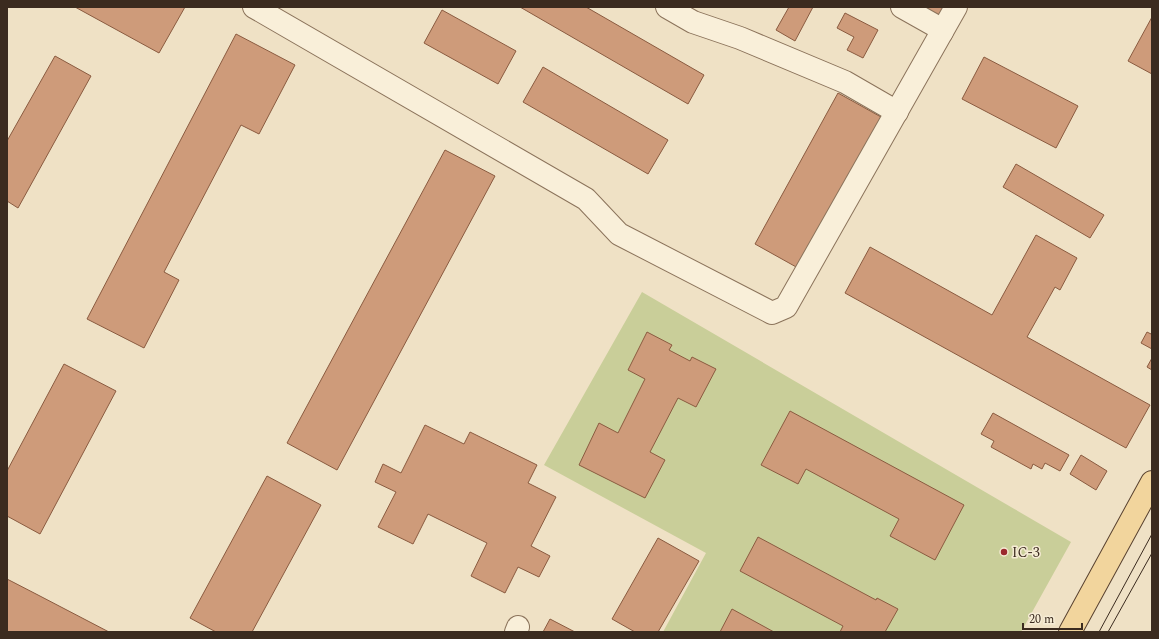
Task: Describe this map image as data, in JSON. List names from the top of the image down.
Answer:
{
  "places": ["ІС-3"],
  "scale_bar": "20 m"
}
